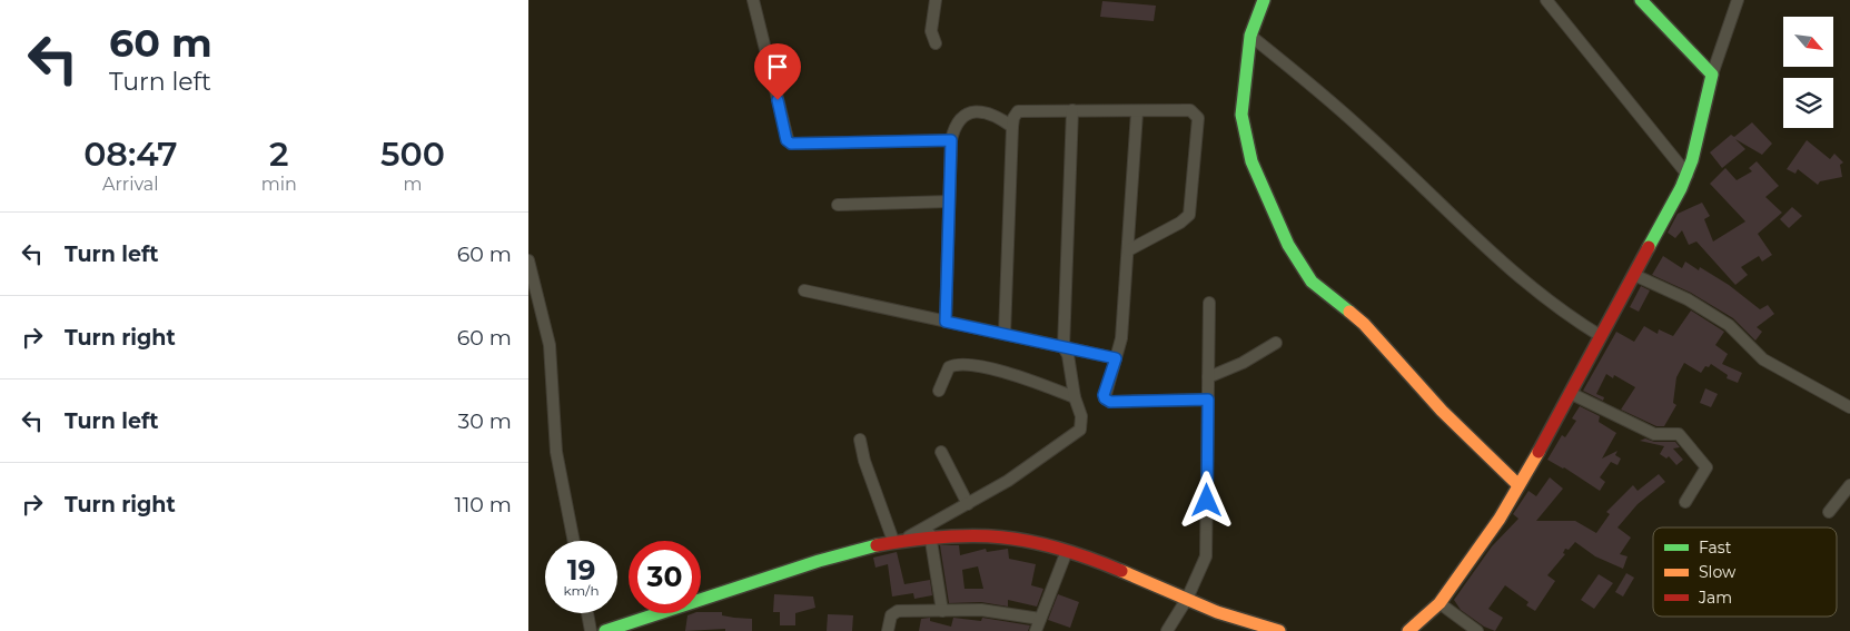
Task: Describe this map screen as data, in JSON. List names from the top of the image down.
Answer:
{
  "legend": ["Fast", "Slow", "Jam"],
  "north": "bottom right",
  "page": {
    "turn": ["60 m", "Turn left"],
    "eta": [
      "08:47",
      "Arrival",
      "2",
      "min",
      "500",
      "m"
    ],
    "list": [
      {
        "name": "Turn left",
        "value": "60 m"
      },
      {
        "name": "Turn right",
        "value": "60 m"
      },
      {
        "name": "Turn left",
        "value": "30 m"
      },
      {
        "name": "Turn right",
        "value": "110 m"
      }
    ],
    "speed": "19 km/h",
    "limit": "30"
  }
}
